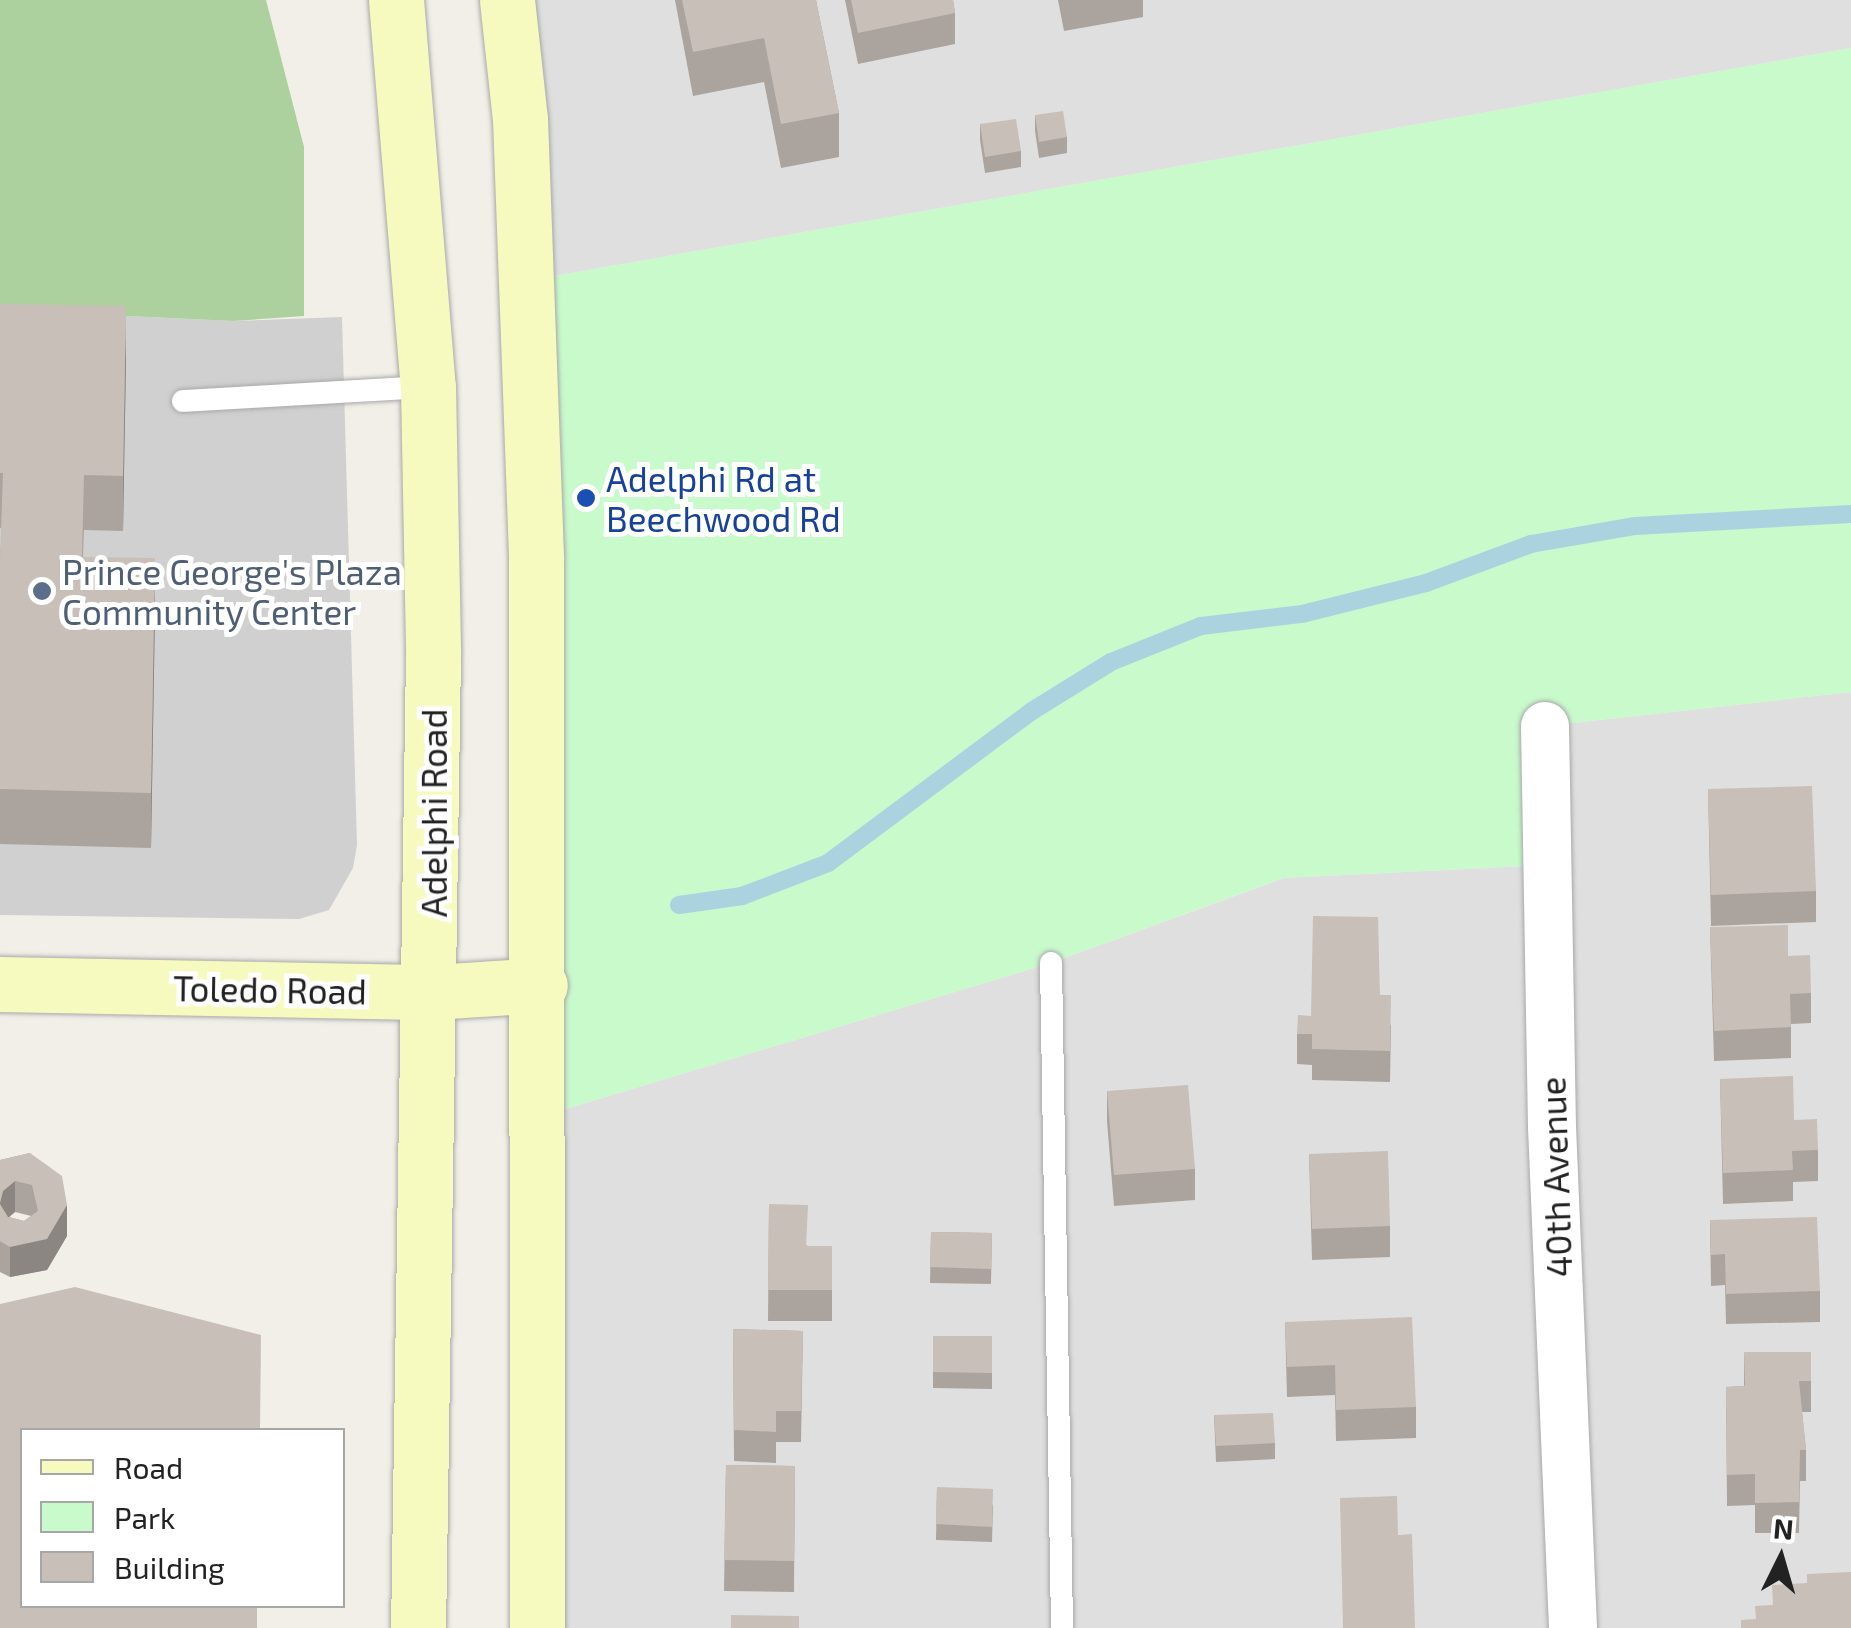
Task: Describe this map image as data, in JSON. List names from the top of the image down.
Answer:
{
  "streets": {
    "main road": ["Adelphi Road", "Toledo Road"],
    "street": ["40th Avenue"]
  },
  "crossings": [
    ["Adelphi Road", "Toledo Road"]
  ],
  "places": ["Adelphi Rd at Beechwood Rd", "Prince George's Plaza Community Center"],
  "legend": ["Road", "Park", "Building"],
  "north": "top"
}
